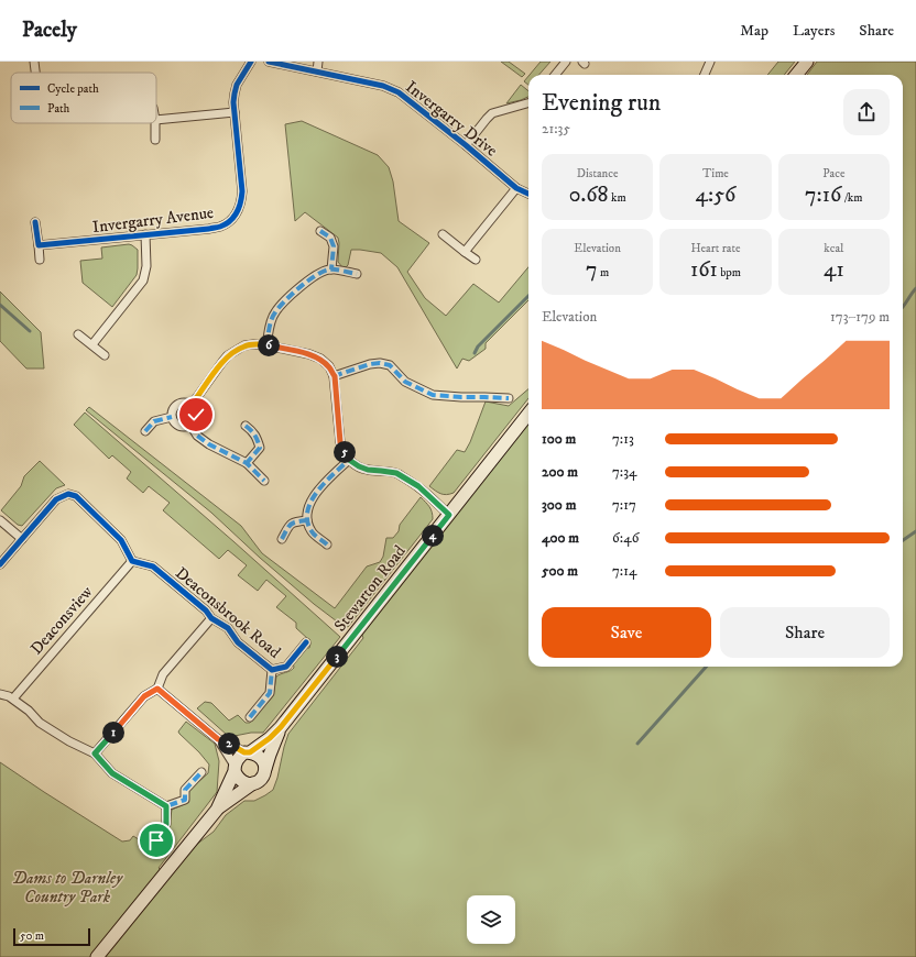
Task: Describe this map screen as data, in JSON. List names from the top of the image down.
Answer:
{
  "streets": {
    "main road": ["Stewarton Road"],
    "street": [
      "Invergarry Drive",
      "Invergarry Avenue",
      "Deaconsbrook Road",
      "Deaconsview"
    ]
  },
  "crossings": [
    ["Deaconsbrook Road", "Deaconsview"]
  ],
  "parks": ["Dams to Darnley Country Park"],
  "legend": ["Cycle path", "Path"],
  "scale_bar": "50 m",
  "page": {
    "header": "Pacely",
    "nav": ["Map", "Layers", "Share"],
    "heading": ["Evening run", "21:35"],
    "stats": [
      ["Distance", "0.68 km"],
      ["Time", "4:56"],
      ["Pace", "7:16 /km"],
      ["Elevation", "7 m"],
      ["Heart rate", "161 bpm"],
      ["kcal", "41"]
    ],
    "chart": ["Elevation", "173–179 m"],
    "pins": [
      "6",
      "5",
      "4",
      "3",
      "1",
      "2"
    ],
    "list": [
      {
        "name": "100 m",
        "note": "7:13"
      },
      {
        "name": "200 m",
        "note": "7:34"
      },
      {
        "name": "300 m",
        "note": "7:17"
      },
      {
        "name": "400 m",
        "note": "6:46"
      },
      {
        "name": "500 m",
        "note": "7:14"
      }
    ],
    "buttons": ["Save", "Share"],
    "scale": "50 m"
  }
}
